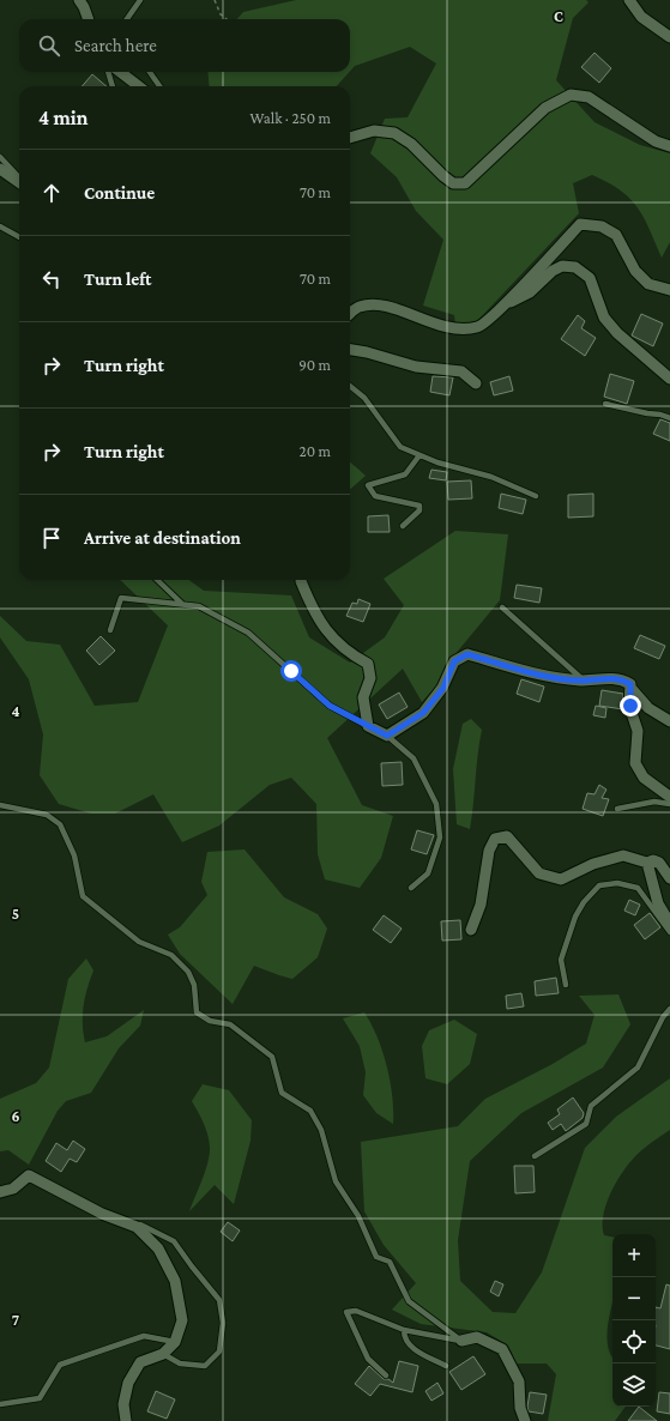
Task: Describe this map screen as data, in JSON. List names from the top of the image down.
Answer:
{
  "page": {
    "search": "Search here",
    "heading": ["4 min", "Walk · 250 m"],
    "list": [
      ["Continue", "70 m"],
      ["Turn left", "70 m"],
      ["Turn right", "90 m"],
      ["Turn right", "20 m"],
      "Arrive at destination"
    ],
    "map_buttons": ["+", "−"]
  },
  "grid": {
    "columns": ["C"],
    "rows": [
      "4",
      "5",
      "6",
      "7"
    ]
  }
}
